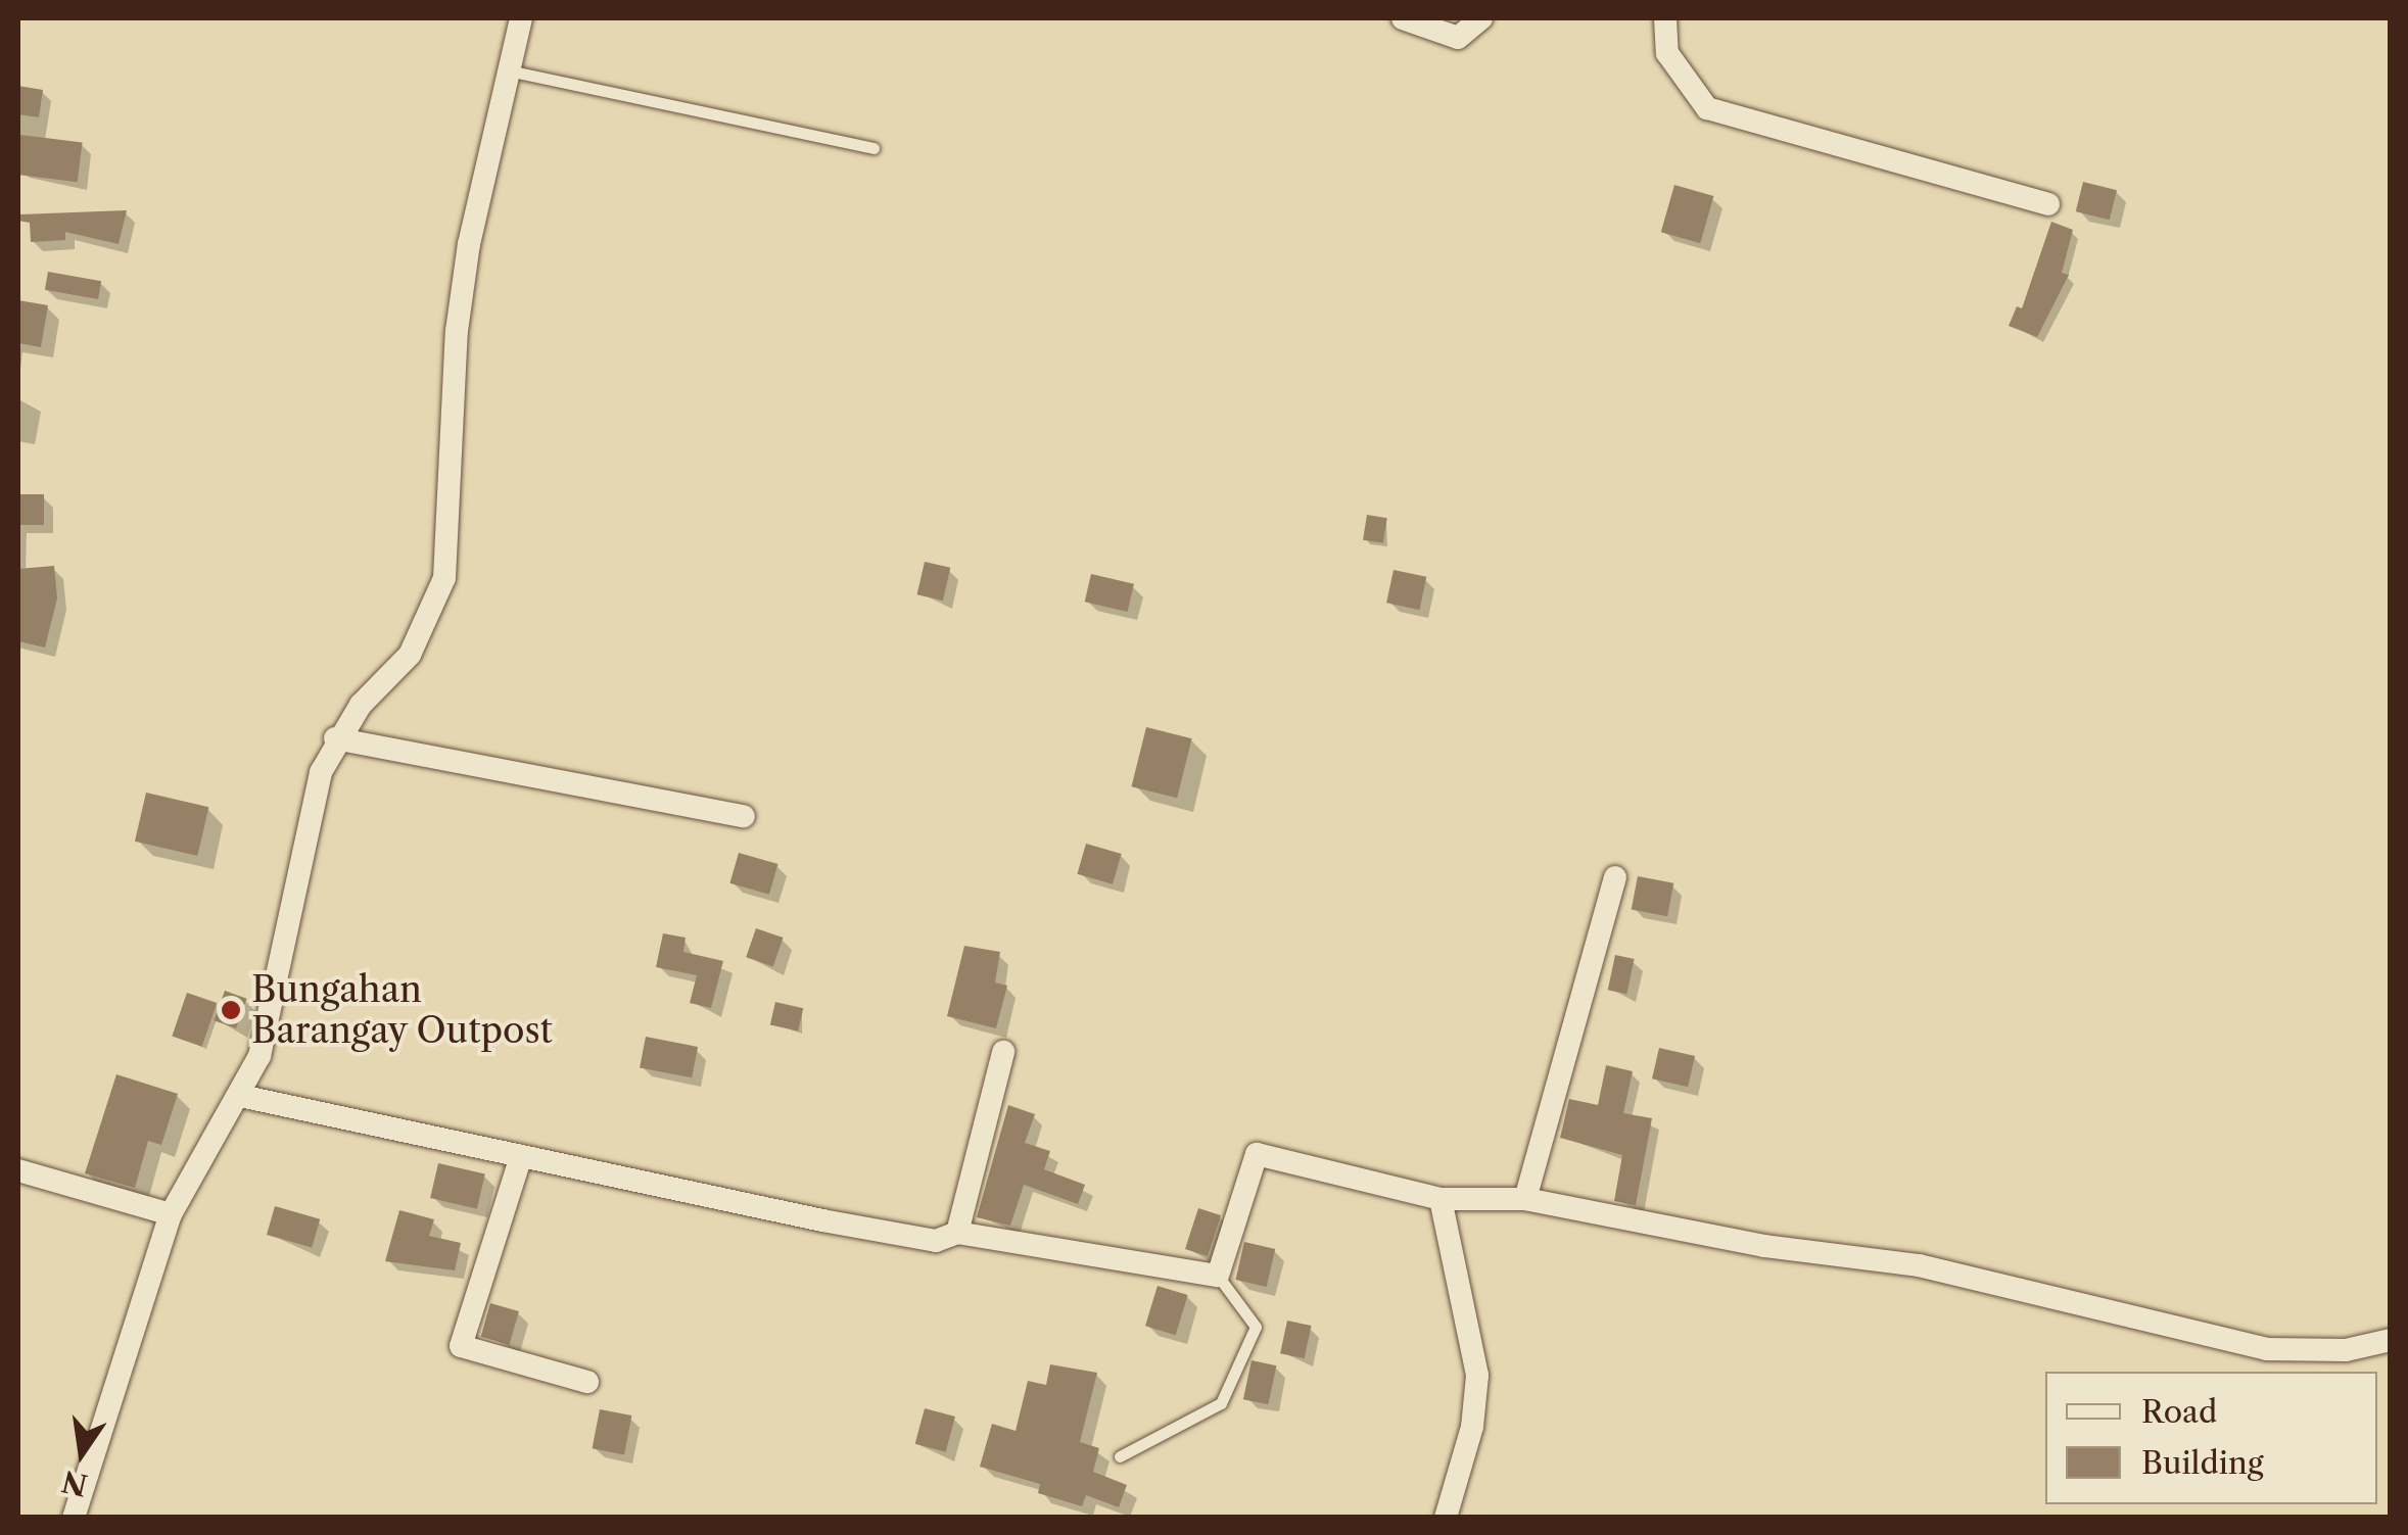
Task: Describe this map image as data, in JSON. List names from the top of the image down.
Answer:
{
  "places": ["Bungahan Barangay Outpost"],
  "legend": ["Road", "Building"],
  "north": "bottom"
}
